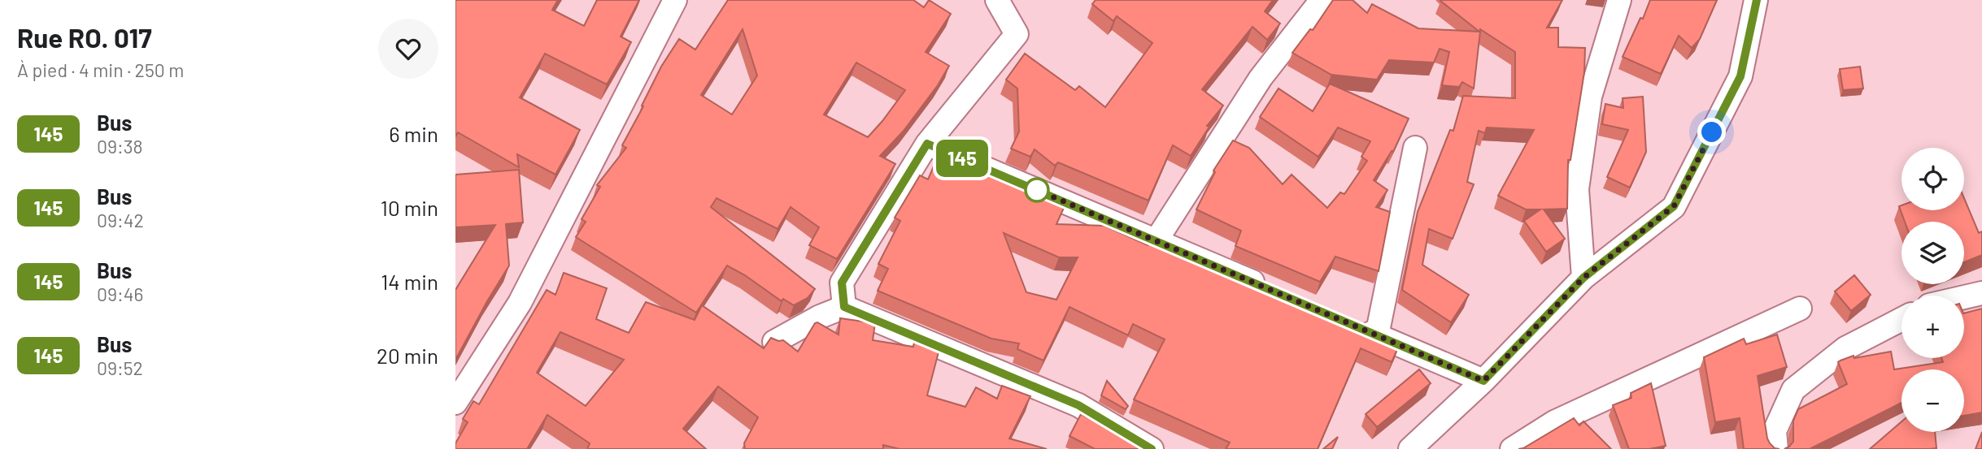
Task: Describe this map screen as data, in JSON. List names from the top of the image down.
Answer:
{
  "lines": ["bus line 145"],
  "page": {
    "heading": ["Rue RO. 017", "À pied · 4 min · 250 m"],
    "on_map": "145",
    "list": [
      {
        "mark": "145",
        "name": "Bus",
        "note": "09:38",
        "value": "6 min"
      },
      {
        "mark": "145",
        "name": "Bus",
        "note": "09:42",
        "value": "10 min"
      },
      {
        "mark": "145",
        "name": "Bus",
        "note": "09:46",
        "value": "14 min"
      },
      {
        "mark": "145",
        "name": "Bus",
        "note": "09:52",
        "value": "20 min"
      }
    ],
    "map_buttons": ["+", "−"]
  }
}
